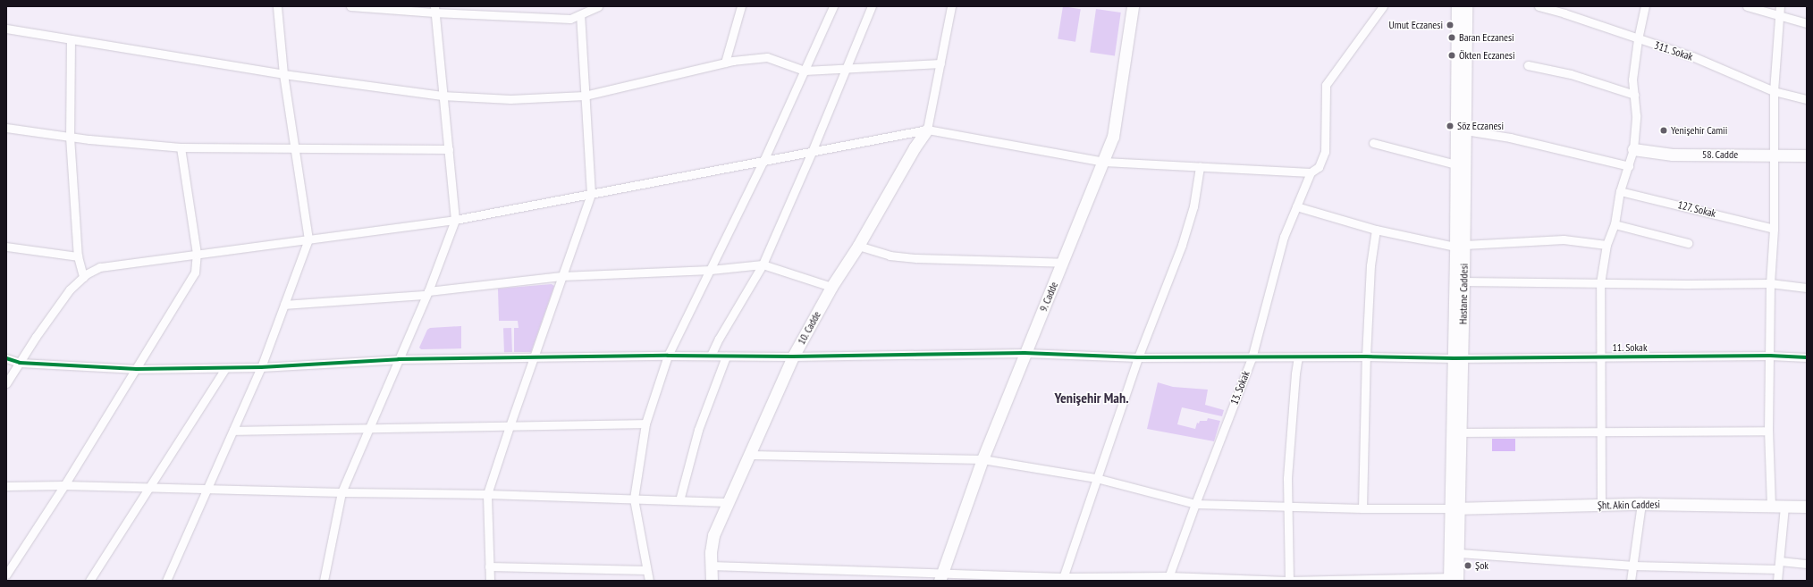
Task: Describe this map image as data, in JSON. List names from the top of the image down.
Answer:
{
  "streets": {
    "street": [
      "311. Sokak",
      "58. Cadde",
      "127. Sokak",
      "Hastane Caddesi",
      "9. Cadde",
      "10. Cadde",
      "11. Sokak",
      "13. Sokak",
      "Şht. Akin Caddesi"
    ]
  },
  "crossings": [
    ["Hastane Caddesi", "11. Sokak"],
    ["Hastane Caddesi", "Şht. Akin Caddesi"],
    ["9. Cadde", "11. Sokak"],
    ["10. Cadde", "11. Sokak"],
    ["11. Sokak", "13. Sokak"]
  ],
  "districts": ["Yenişehir Mah."],
  "places": [
    "Umut Eczanesi",
    "Baran Eczanesi",
    "Ökten Eczanesi",
    "Söz Eczanesi",
    "Yenişehir Camii",
    "Şok"
  ]
}
